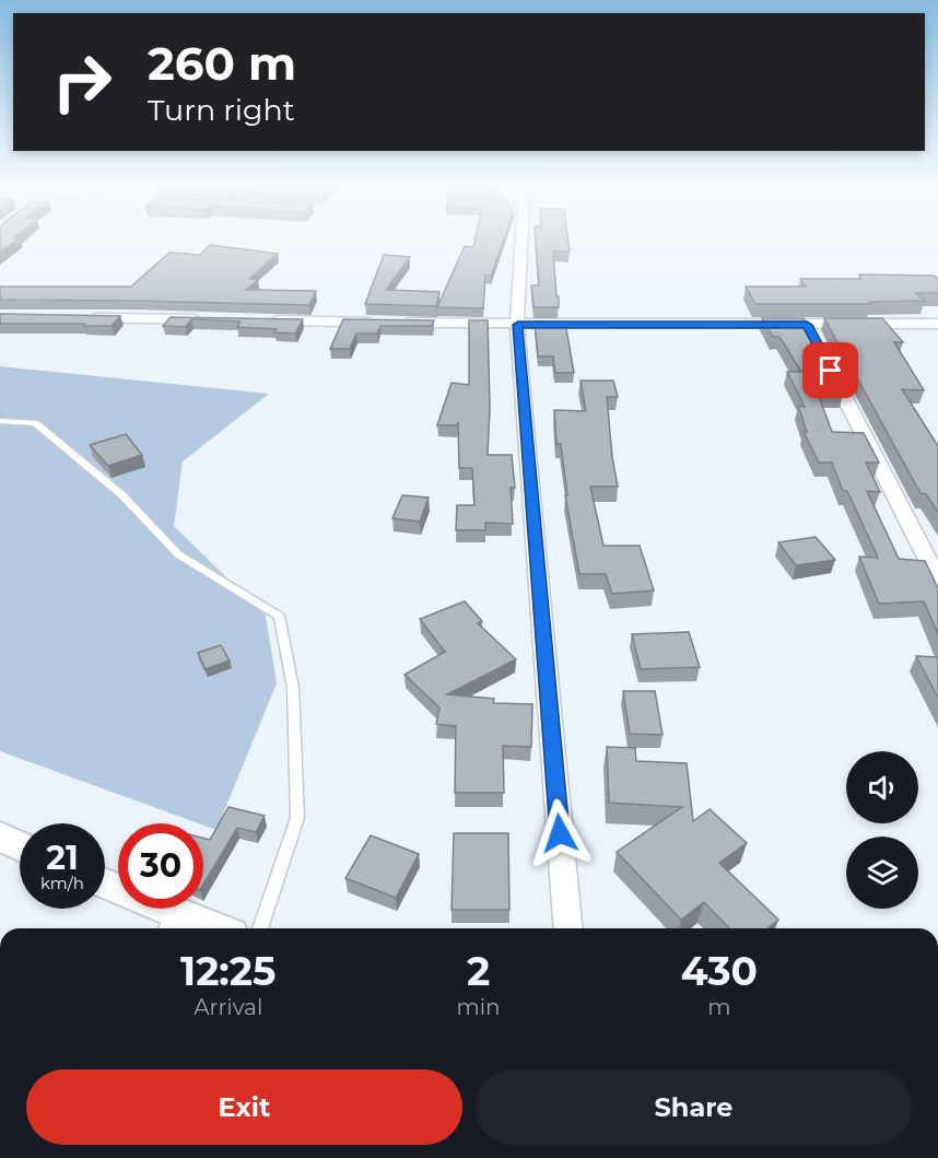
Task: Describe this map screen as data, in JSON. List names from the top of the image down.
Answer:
{
  "page": {
    "turn": ["260 m", "Turn right"],
    "speed": "21 km/h",
    "limit": "30",
    "eta": [
      "12:25",
      "Arrival",
      "2",
      "min",
      "430",
      "m"
    ],
    "buttons": ["Exit", "Share"]
  }
}
